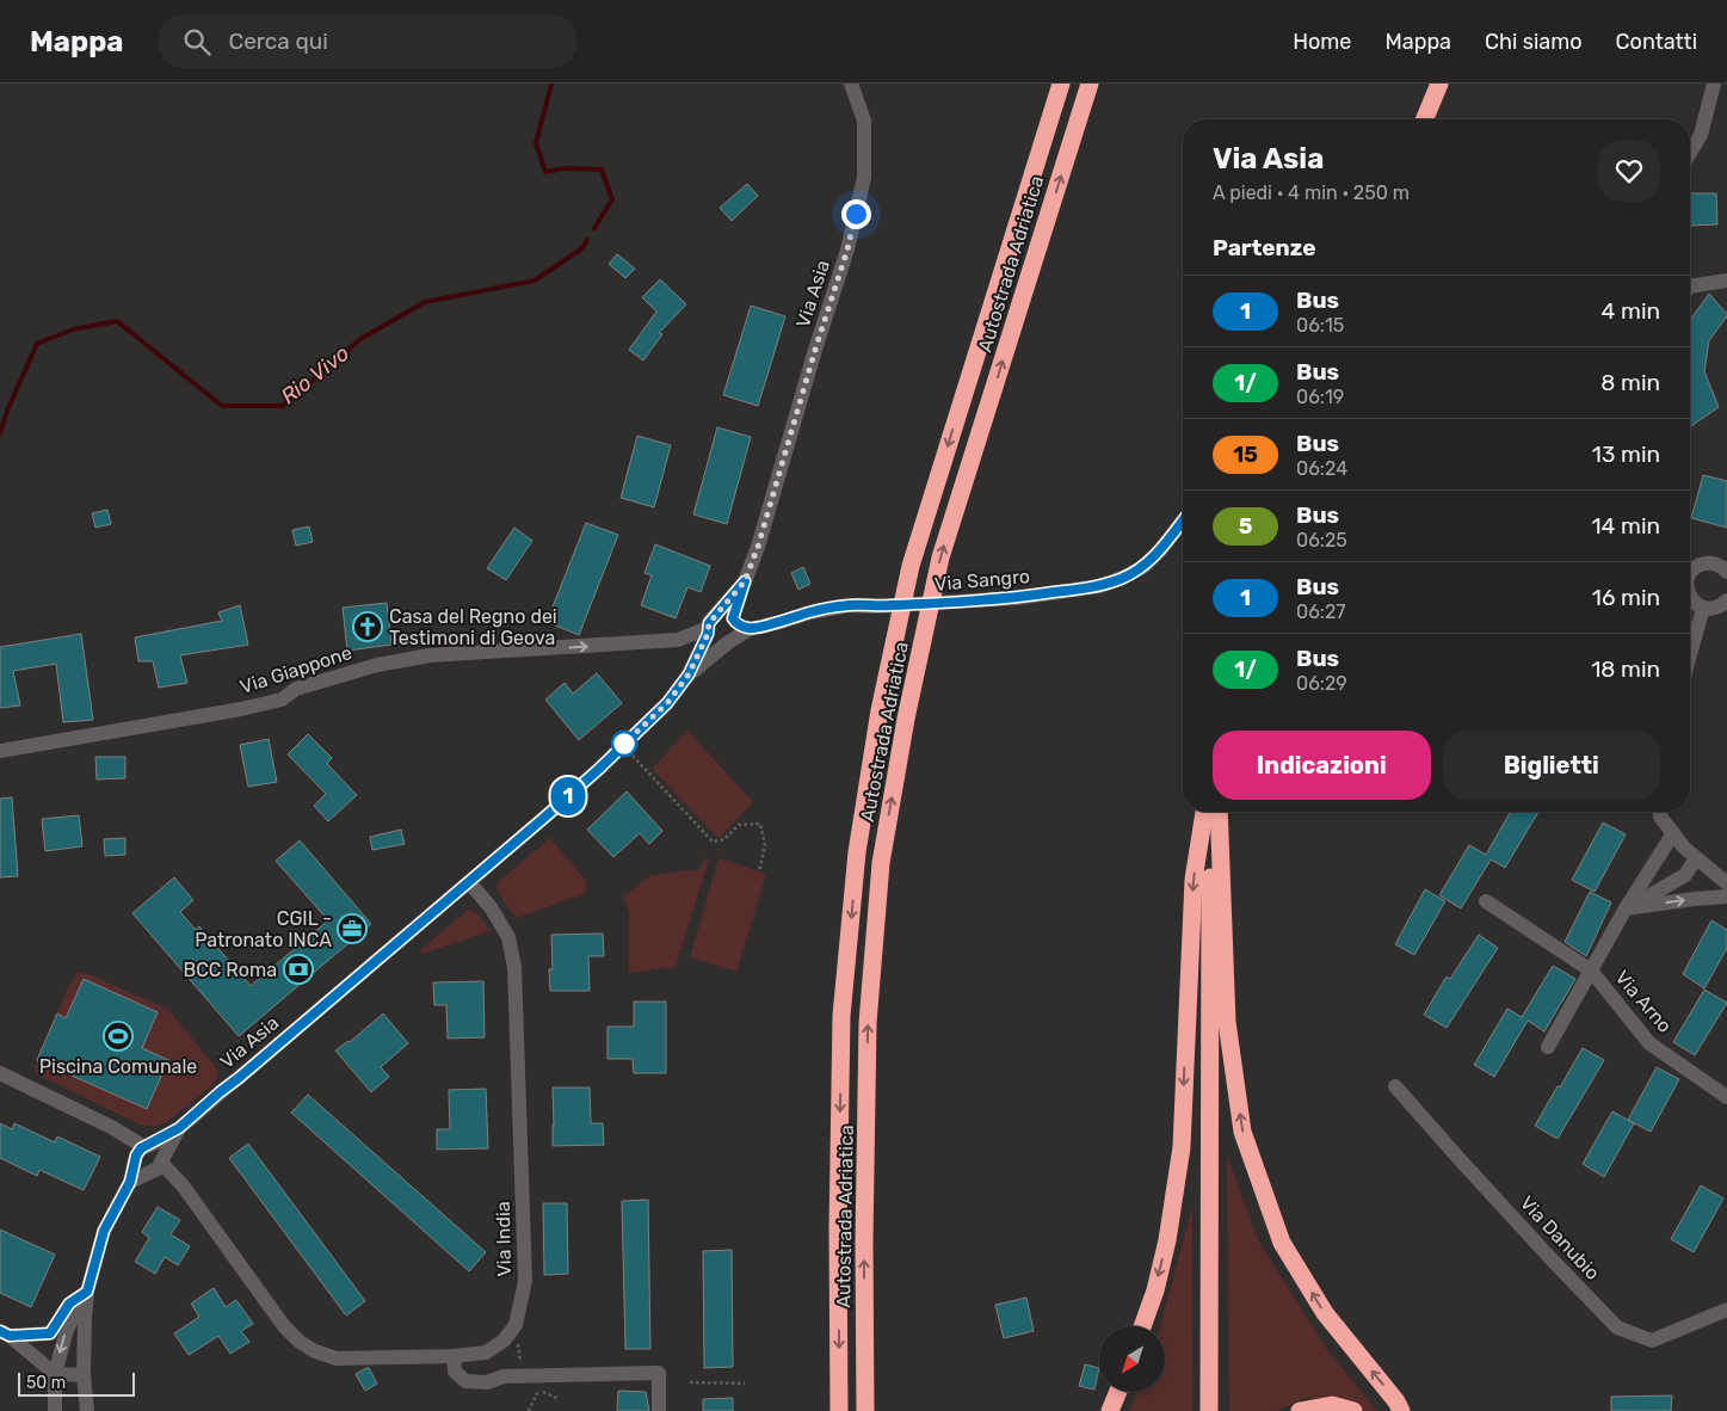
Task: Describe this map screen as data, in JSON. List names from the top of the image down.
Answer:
{
  "streets": {
    "highway": ["Autostrada Adriatica"],
    "street": [
      "Via Asia",
      "Via Sangro",
      "Via Giappone",
      "Via Arno",
      "Via Danubio",
      "Via India"
    ]
  },
  "crossings": [
    ["Via Asia", "Via Sangro"],
    ["Via Asia", "Via Giappone"],
    ["Via Asia", "Via India"]
  ],
  "one_way": ["Via Giappone"],
  "water": ["Rio Vivo"],
  "places": {
    "church": ["Casa del Regno dei Testimoni di Geova"],
    "office": ["CGIL - Patronato INCA"],
    "bank": ["BCC Roma"],
    "sports": ["Piscina Comunale"]
  },
  "lines": ["bus line 1"],
  "scale_bar": "50 m",
  "north": "bottom left",
  "page": {
    "header": "Mappa",
    "search": "Cerca qui",
    "nav": [
      "Home",
      "Mappa",
      "Chi siamo",
      "Contatti"
    ],
    "on_map": "1",
    "heading": [
      ["Via Asia", "A piedi · 4 min · 250 m"],
      "Partenze"
    ],
    "list": [
      {
        "mark": "1",
        "name": "Bus",
        "note": "06:15",
        "value": "4 min"
      },
      {
        "mark": "1/",
        "name": "Bus",
        "note": "06:19",
        "value": "8 min"
      },
      {
        "mark": "15",
        "name": "Bus",
        "note": "06:24",
        "value": "13 min"
      },
      {
        "mark": "5",
        "name": "Bus",
        "note": "06:25",
        "value": "14 min"
      },
      {
        "mark": "1",
        "name": "Bus",
        "note": "06:27",
        "value": "16 min"
      },
      {
        "mark": "1/",
        "name": "Bus",
        "note": "06:29",
        "value": "18 min"
      }
    ],
    "buttons": ["Indicazioni", "Biglietti"],
    "scale": "50 m"
  }
}
